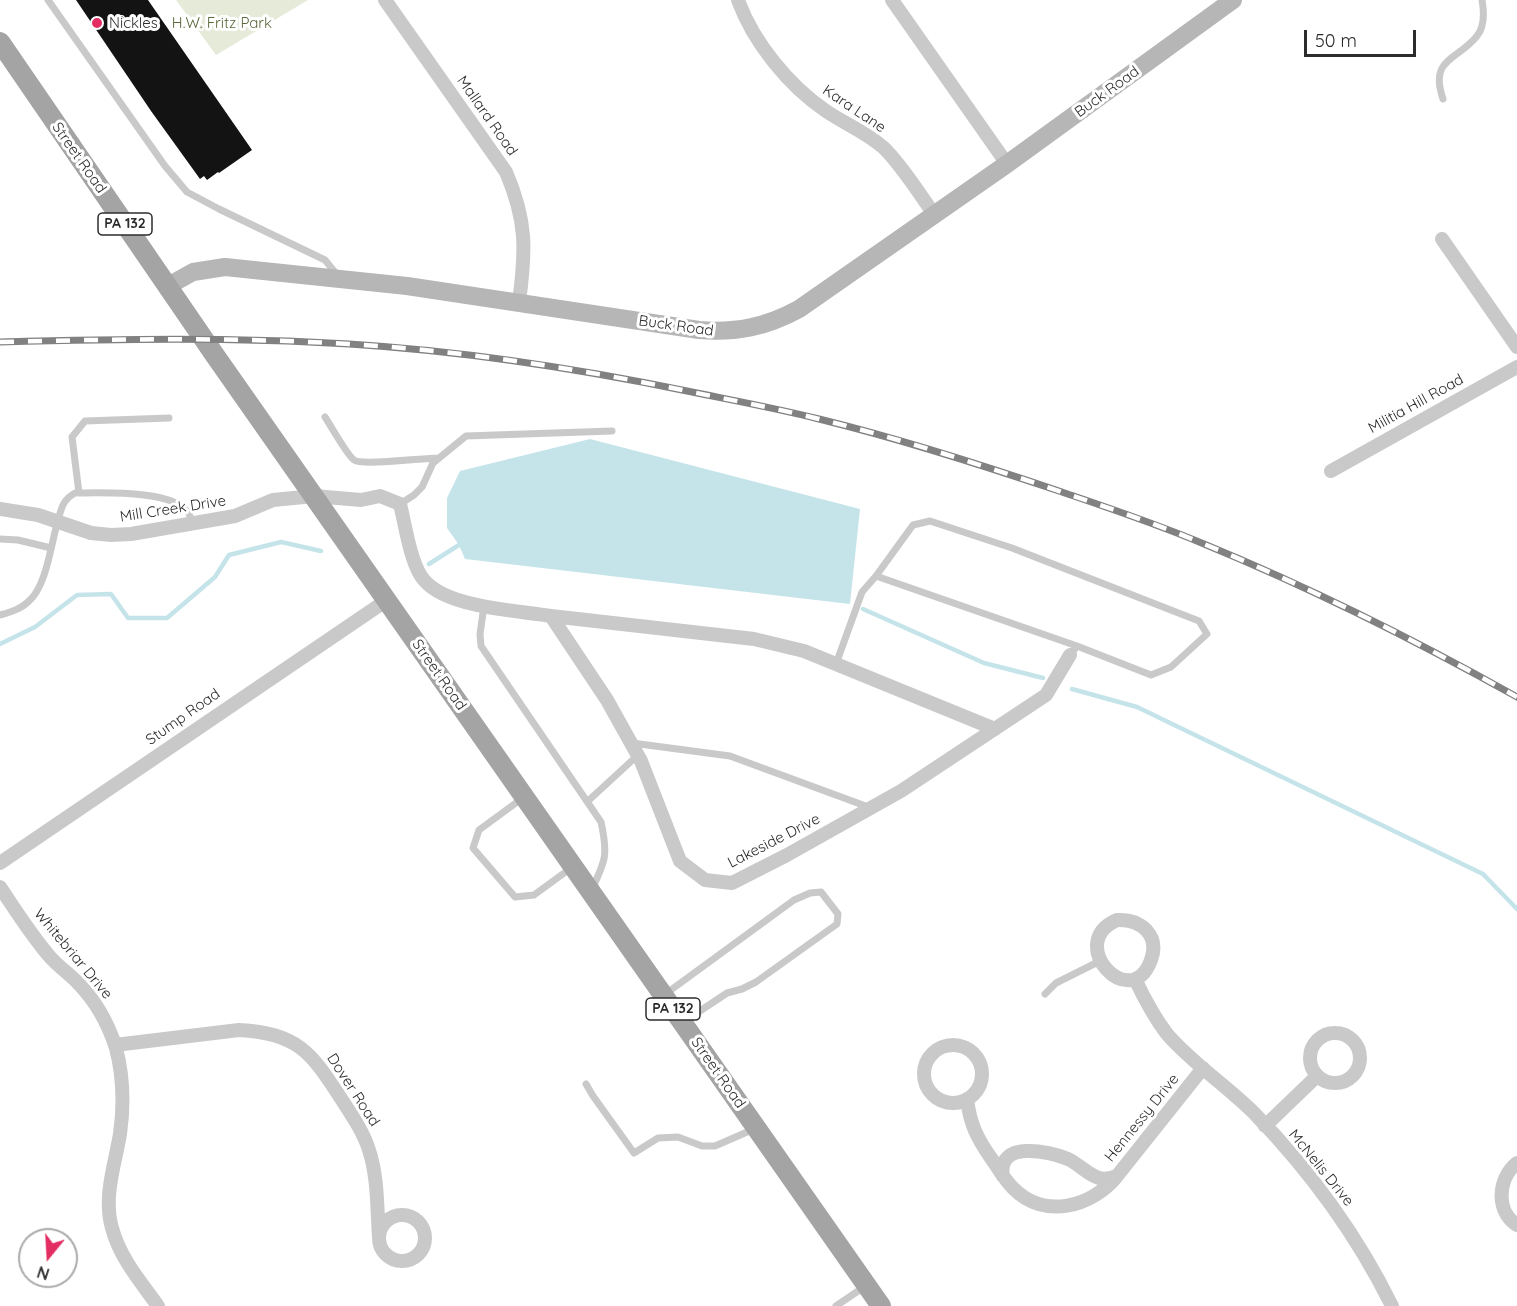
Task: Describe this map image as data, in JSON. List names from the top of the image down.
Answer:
{
  "streets": {
    "main road": ["Street Road", "PA 132"],
    "street": [
      "Buck Road",
      "Kara Lane",
      "Mallard Road",
      "Militia Hill Road",
      "Mill Creek Drive",
      "Stump Road",
      "Lakeside Drive",
      "Whitebriar Drive",
      "Dover Road",
      "Hennessy Drive",
      "McNelis Drive"
    ]
  },
  "crossings": [
    ["Buck Road", "Kara Lane"],
    ["Buck Road", "Mallard Road"],
    ["Buck Road", "Street Road"],
    ["Street Road", "Mill Creek Drive"],
    ["Street Road", "Stump Road"],
    ["Whitebriar Drive", "Dover Road"],
    ["Hennessy Drive", "McNelis Drive"]
  ],
  "parks": ["H.W. Fritz Park"],
  "places": ["Nickles"],
  "scale_bar": "50 m",
  "north": "bottom"
}
